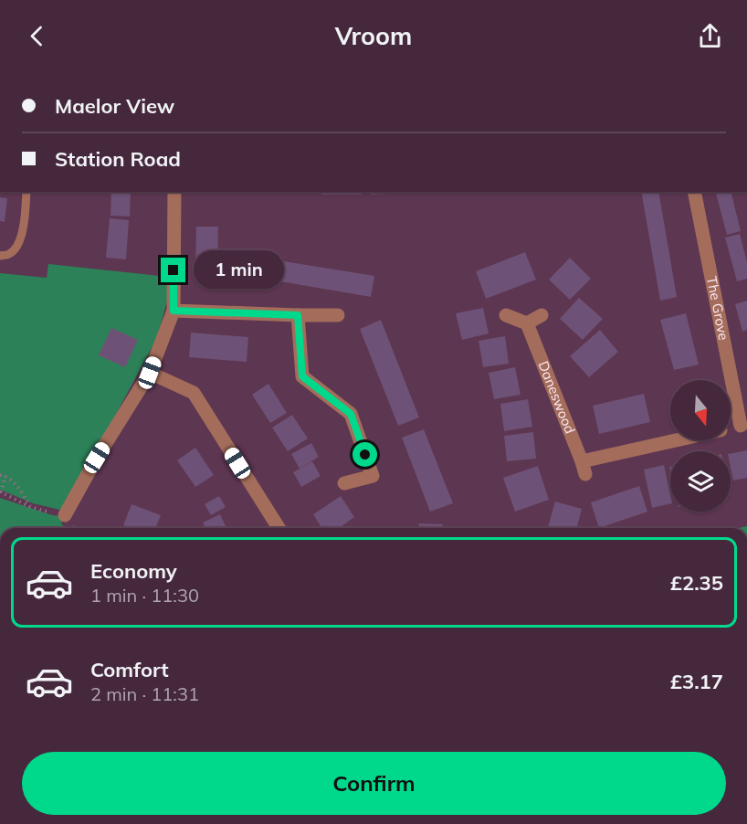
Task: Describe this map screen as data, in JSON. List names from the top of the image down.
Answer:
{
  "streets": {
    "street": ["The Grove", "Daneswood"]
  },
  "north": "bottom",
  "page": {
    "header": "Vroom",
    "banner": ["Maelor View", "Station Road"],
    "bubble": "1 min",
    "list": [
      {
        "name": "Economy",
        "note": "1 min · 11:30",
        "value": "£2.35"
      },
      {
        "name": "Comfort",
        "note": "2 min · 11:31",
        "value": "£3.17"
      }
    ],
    "buttons": "Confirm"
  }
}
